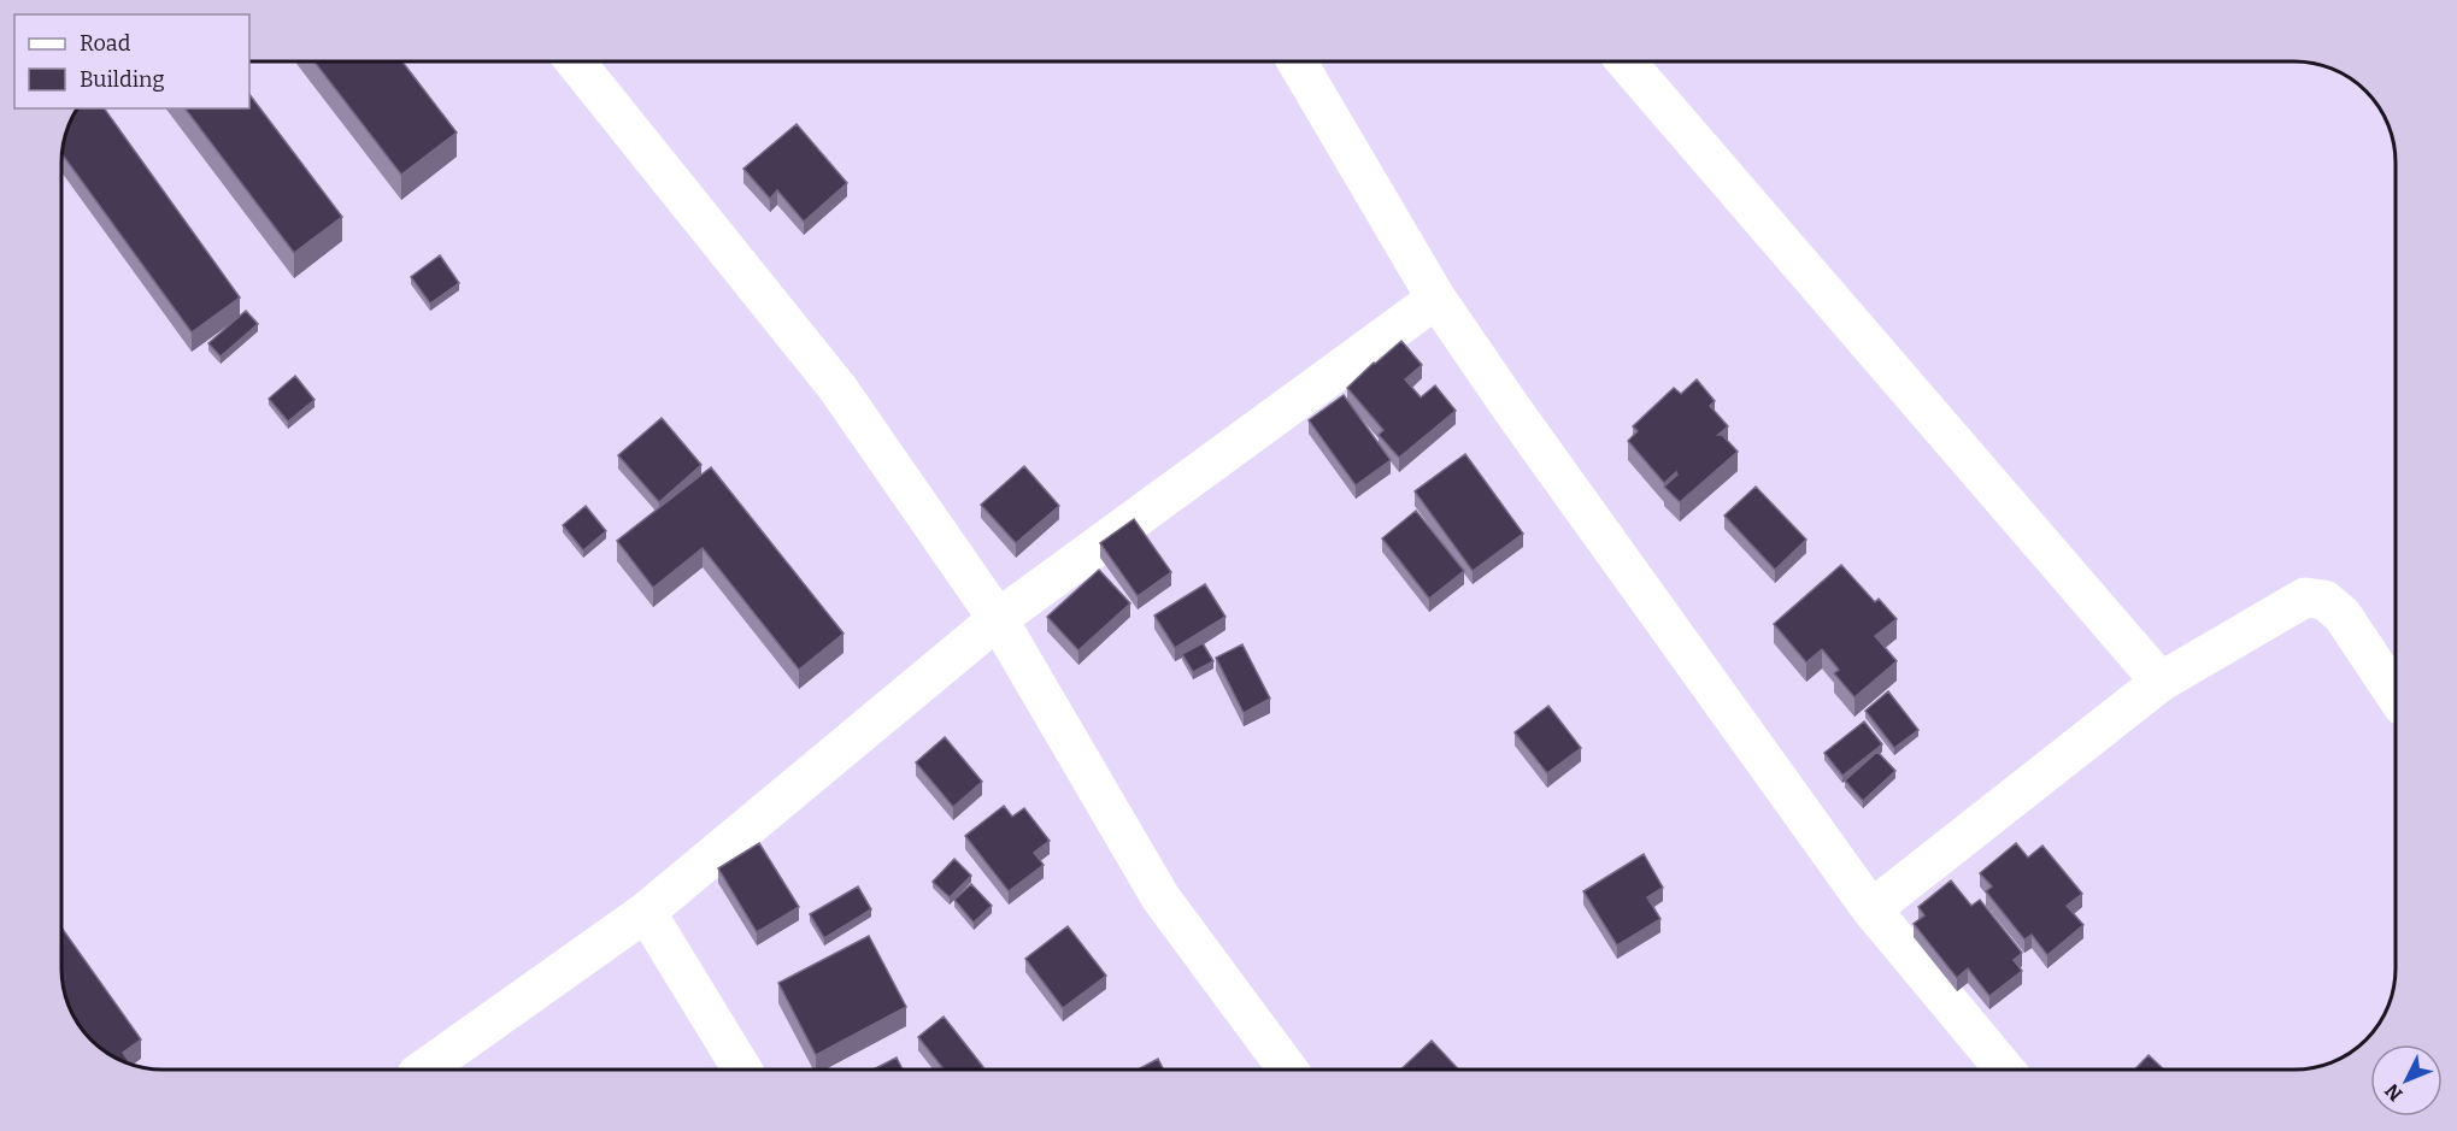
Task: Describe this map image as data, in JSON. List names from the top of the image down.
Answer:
{
  "legend": ["Road", "Building"],
  "north": "bottom left"
}
